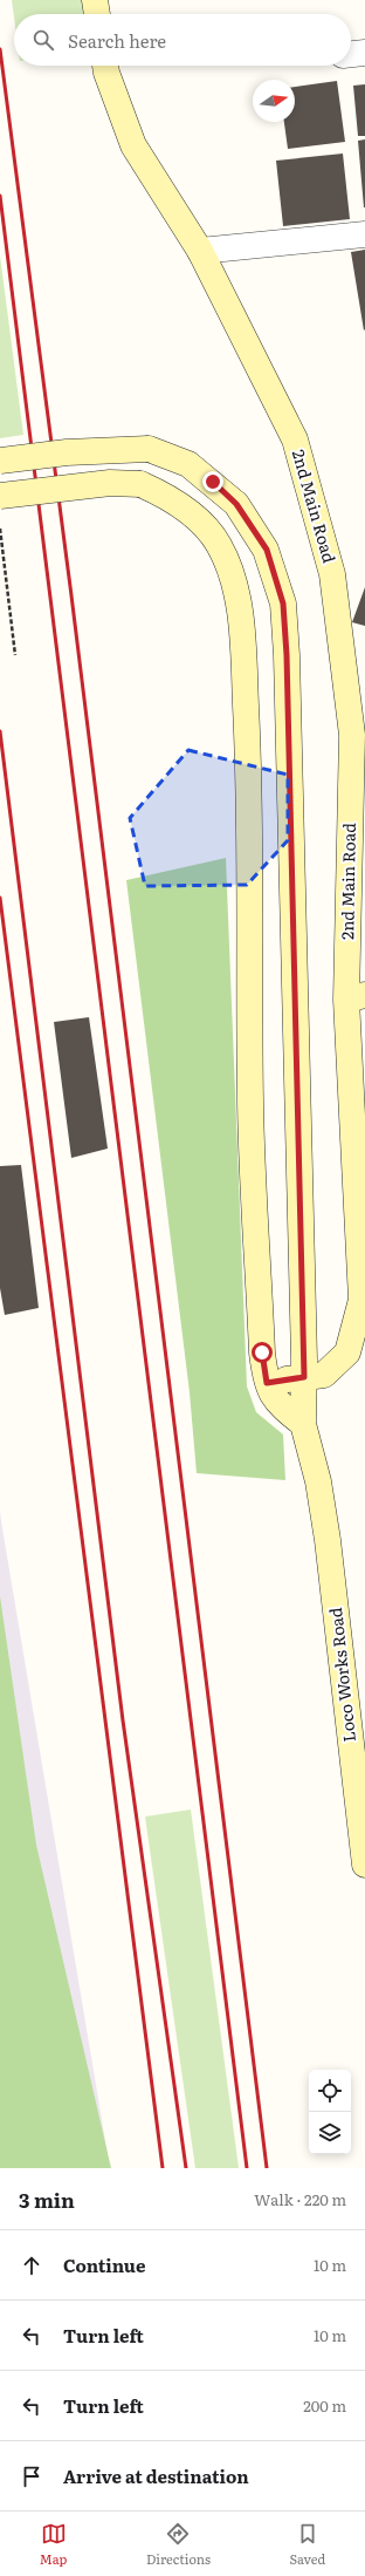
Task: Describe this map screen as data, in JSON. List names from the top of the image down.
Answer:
{
  "streets": {
    "main road": ["2nd Main Road", "Loco Works Road"]
  },
  "crossings": [
    ["2nd Main Road", "Loco Works Road"]
  ],
  "north": "right",
  "page": {
    "search": "Search here",
    "heading": ["3 min", "Walk · 220 m"],
    "list": [
      ["Continue", "10 m"],
      ["Turn left", "10 m"],
      ["Turn left", "200 m"],
      "Arrive at destination"
    ],
    "nav": ["Map", "Directions", "Saved"]
  }
}
